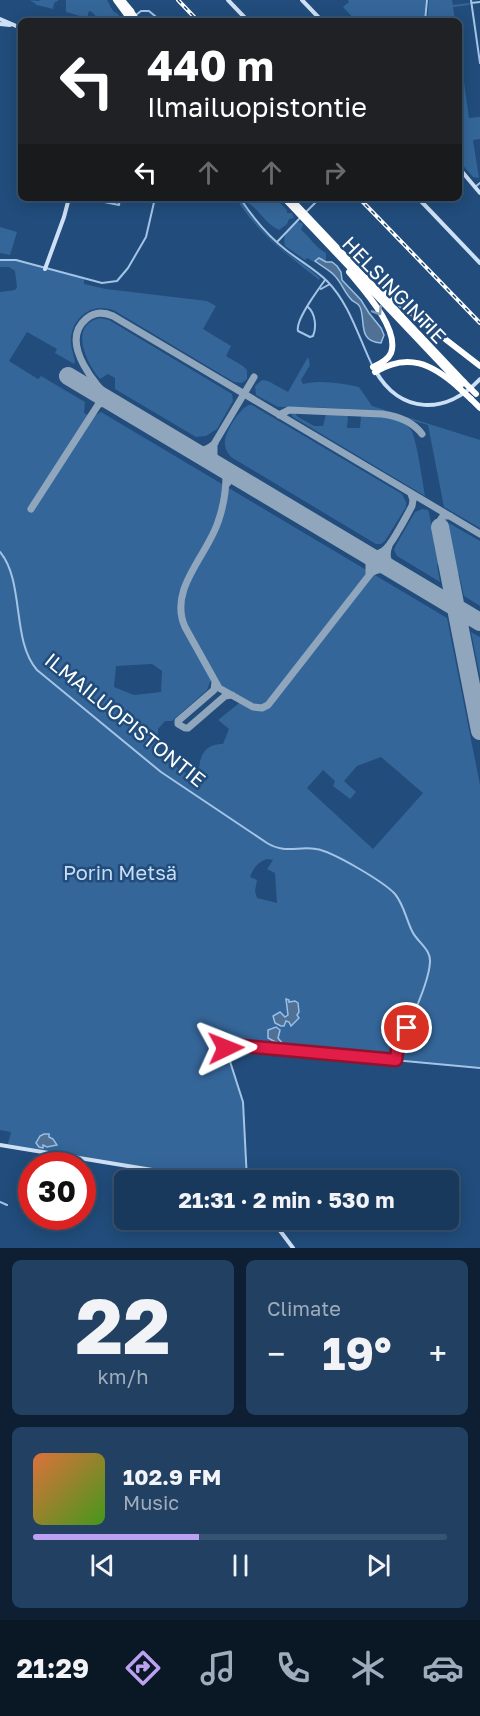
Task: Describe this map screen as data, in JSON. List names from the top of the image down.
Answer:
{
  "streets": {
    "highway": ["HELSINGINTIE"],
    "street": ["ILMAILUOPISTONTIE"]
  },
  "parks": ["Porin Metsä"],
  "page": {
    "turn": ["440 m", "Ilmailuopistontie"],
    "limit": "30",
    "trip": "21:31 · 2 min · 530 m",
    "tile": [
      ["22", "km/h"],
      "Climate"
    ],
    "heat": ["−", "19°", "+"],
    "song": ["102.9 FM", "Music"],
    "tabs": "21:29"
  }
}
